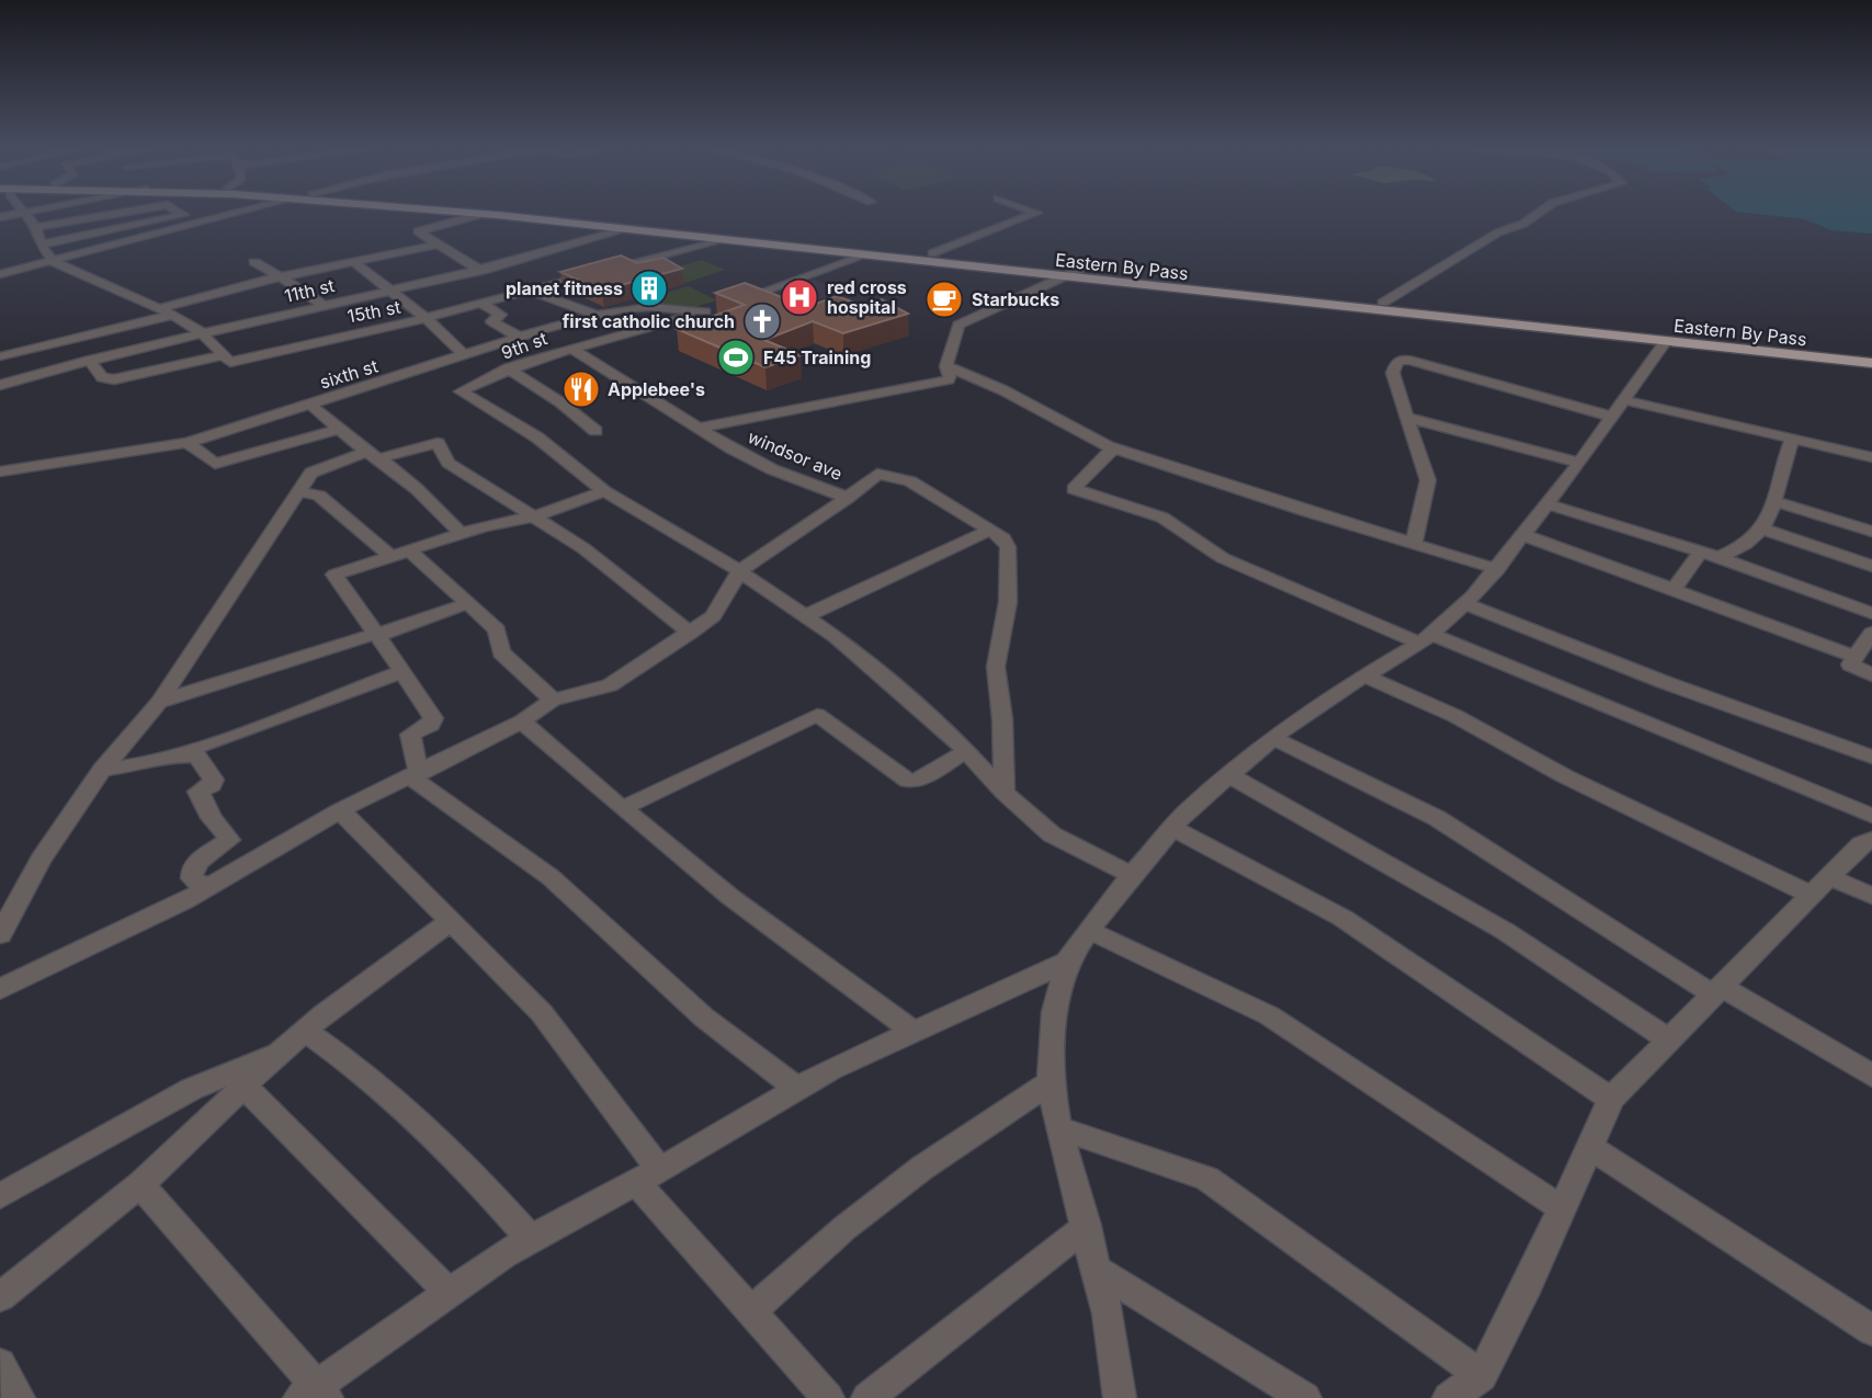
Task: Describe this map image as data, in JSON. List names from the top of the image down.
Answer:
{
  "streets": {
    "main road": ["Eastern By Pass"],
    "street": [
      "11th st",
      "15th st",
      "9th st",
      "sixth st",
      "windsor ave"
    ]
  },
  "crossings": [
    ["Eastern By Pass", "11th st"],
    ["Eastern By Pass", "15th st"],
    ["Eastern By Pass", "9th st"],
    ["11th st", "15th st"],
    ["9th st", "sixth st"],
    ["9th st", "windsor ave"]
  ],
  "places": {
    "building": ["planet fitness"],
    "hospital": ["red cross hospital"],
    "cafe": ["Starbucks"],
    "church": ["first catholic church"],
    "sports": ["F45 Training"],
    "restaurant": ["Applebee's"]
  }
}
